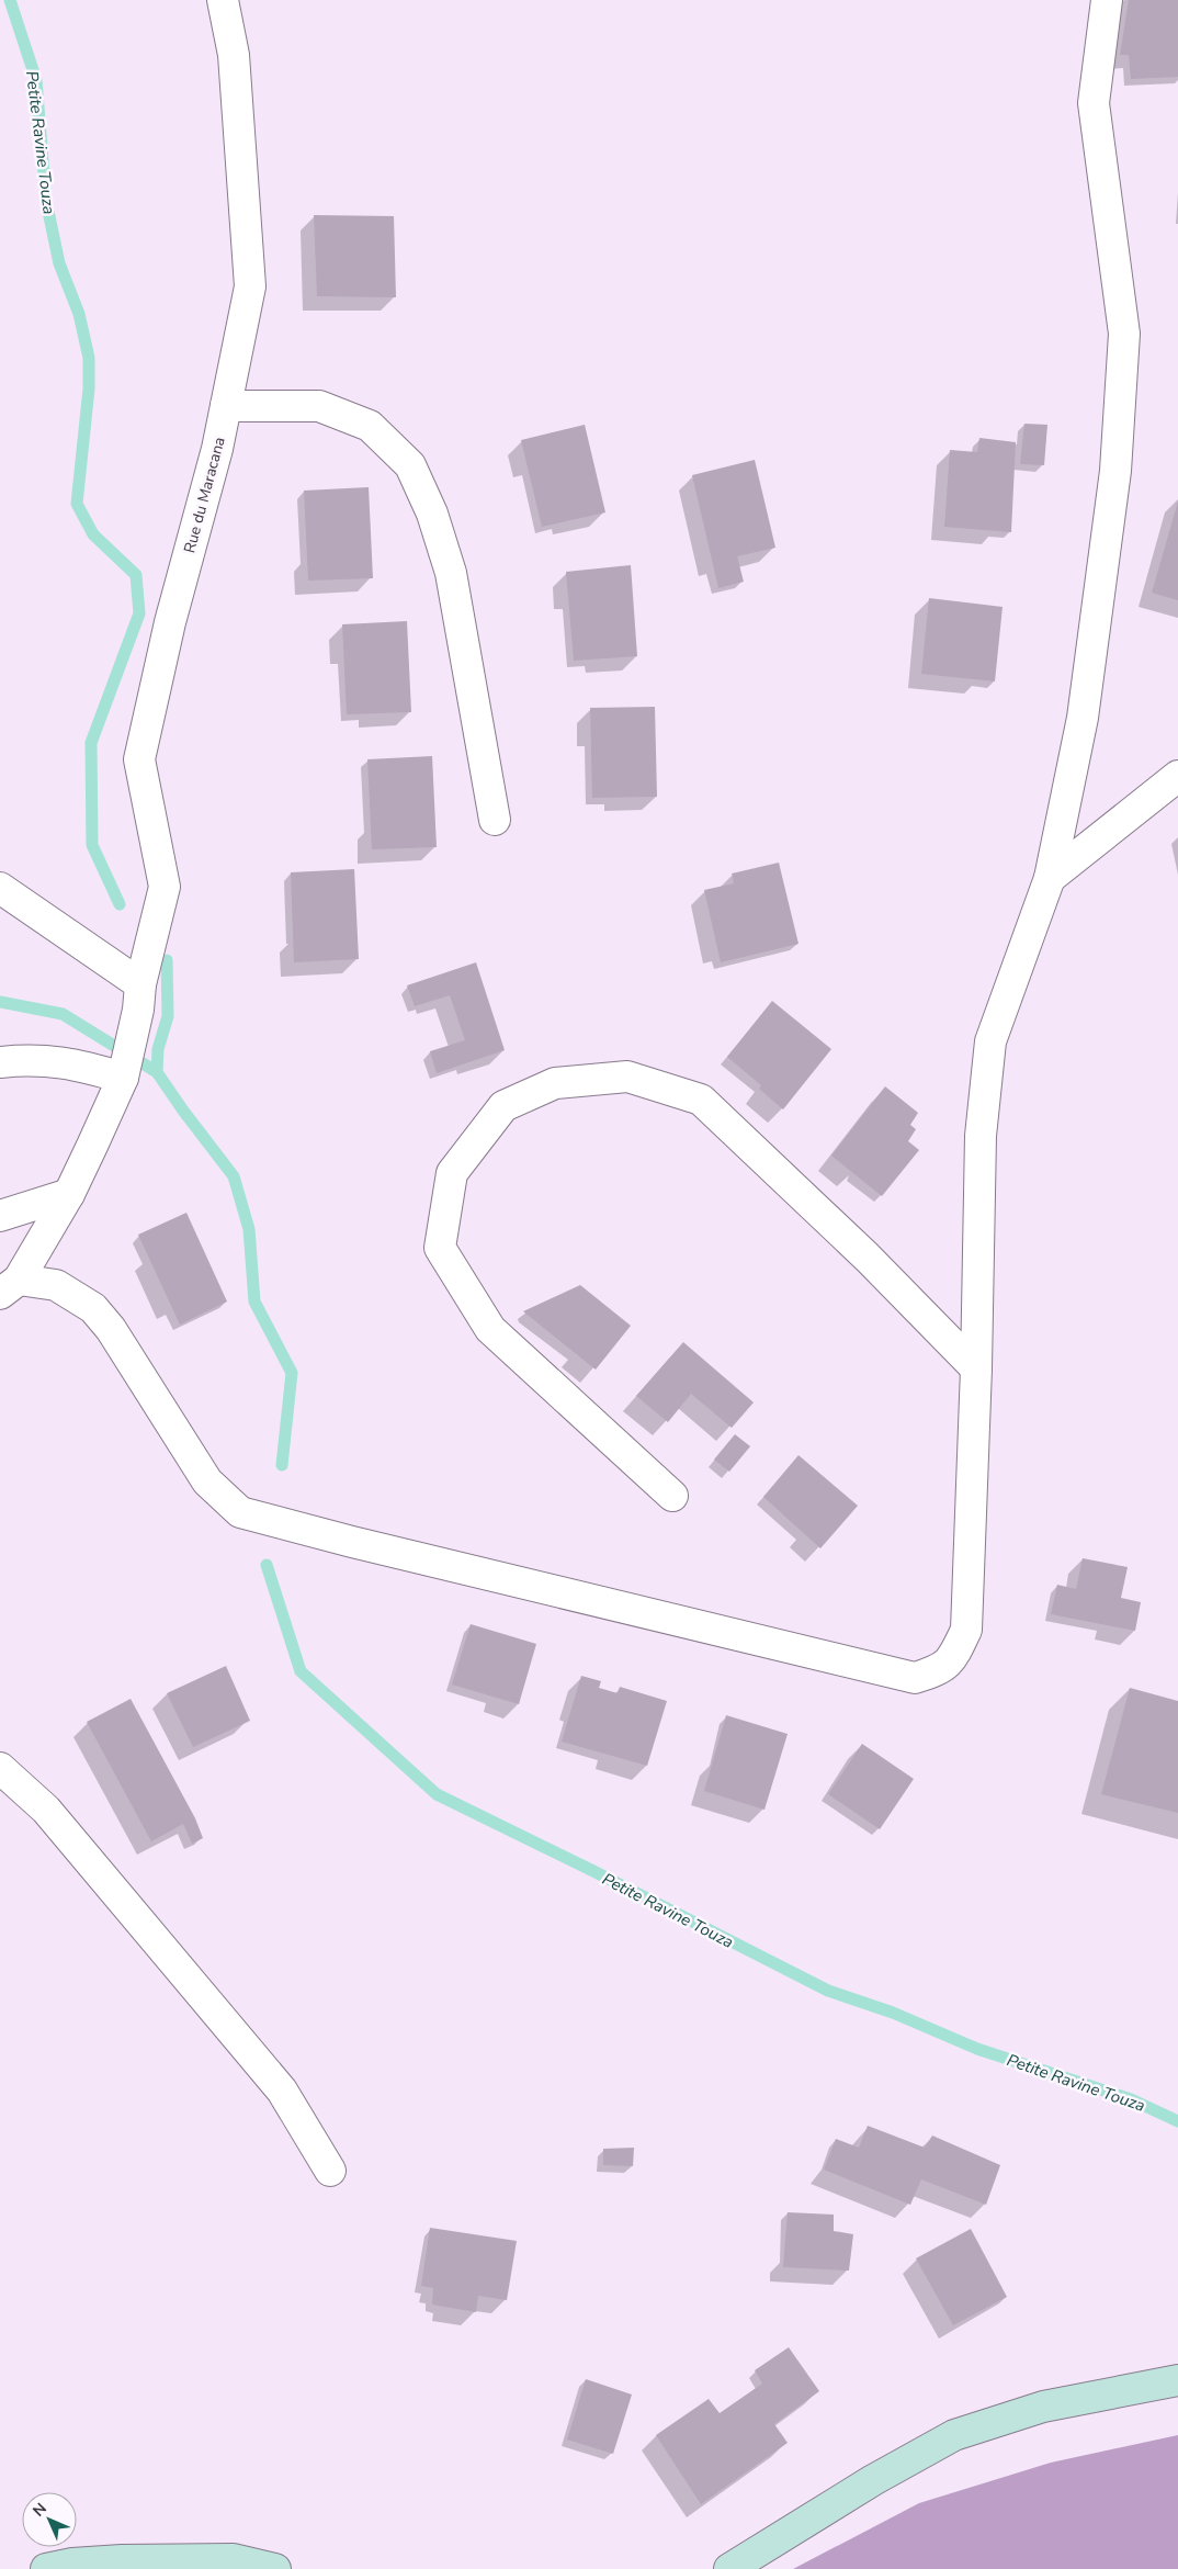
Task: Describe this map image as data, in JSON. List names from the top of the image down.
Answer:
{
  "streets": {
    "street": ["Rue du Maracana"]
  },
  "water": ["Petite Ravine Touza"],
  "north": "top left"
}
